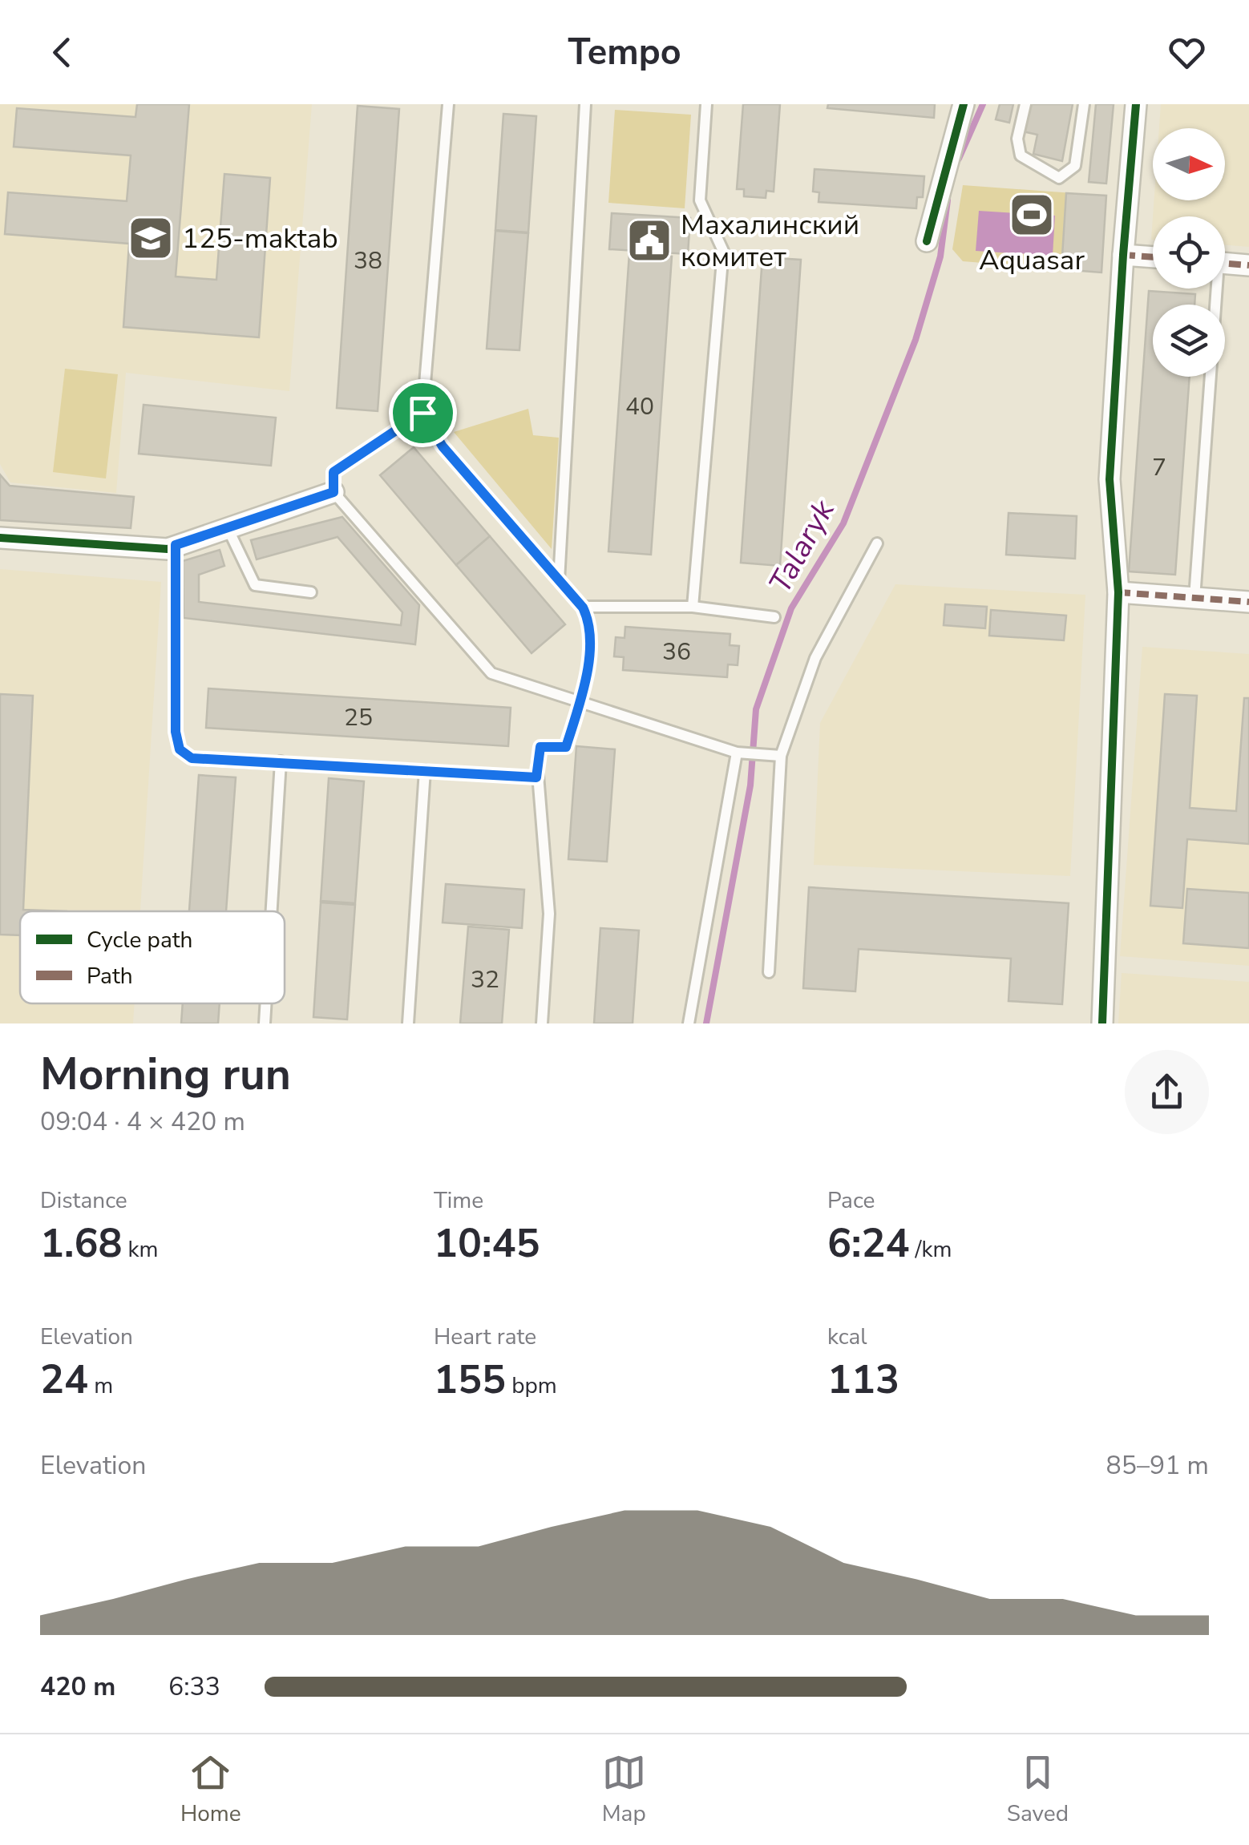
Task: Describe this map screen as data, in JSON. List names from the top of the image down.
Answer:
{
  "water": ["Talaryk"],
  "places": {
    "sports": ["Aquasar"],
    "school or university": ["125-maktab"],
    "public building": ["Махалинский комитет"]
  },
  "house_numbers": [
    "38",
    "40",
    "7",
    "36",
    "25",
    "32"
  ],
  "legend": ["Cycle path", "Path"],
  "north": "right",
  "page": {
    "header": "Tempo",
    "heading": ["Morning run", "09:04 · 4 × 420 m"],
    "stats": [
      ["Distance", "1.68 km"],
      ["Time", "10:45"],
      ["Pace", "6:24 /km"],
      ["Elevation", "24 m"],
      ["Heart rate", "155 bpm"],
      ["kcal", "113"]
    ],
    "chart": ["Elevation", "85–91 m"],
    "list": [
      {
        "name": "420 m",
        "note": "6:33"
      }
    ],
    "tabs": ["Home", "Map", "Saved"]
  }
}
